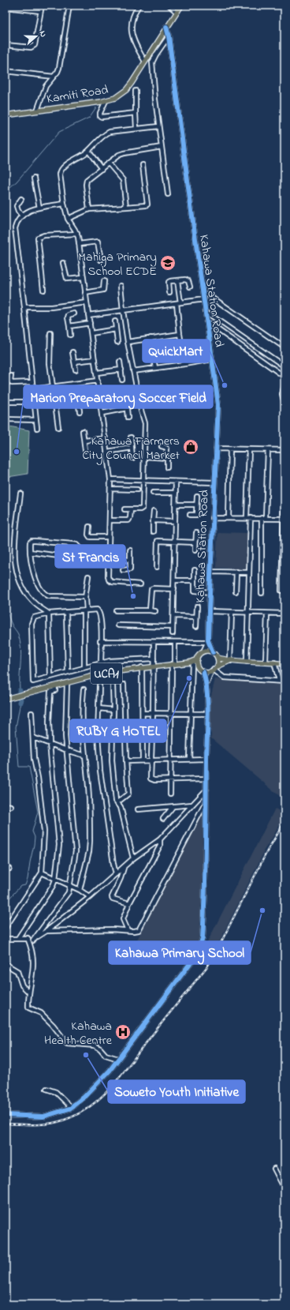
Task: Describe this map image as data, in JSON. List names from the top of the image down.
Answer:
{
  "streets": {
    "main road": ["Kamiti Road", "UCA1"],
    "street": ["Kahawa Station Road"]
  },
  "crossings": [
    ["Kamiti Road", "Kahawa Station Road"],
    ["Kahawa Station Road", "UCA1"]
  ],
  "places": {
    "school or university": ["Mahiga Primary School ECDE"],
    "other": [
      "QuickMart",
      "Marion Preparatory Soccer Field",
      "St Francis",
      "RUBY G HOTEL",
      "Kahawa Primary School",
      "Soweto Youth Initiative"
    ],
    "shop": ["Kahawa Farmers City Council Market"],
    "hospital": ["Kahawa Health Centre"]
  },
  "north": "right"
}
